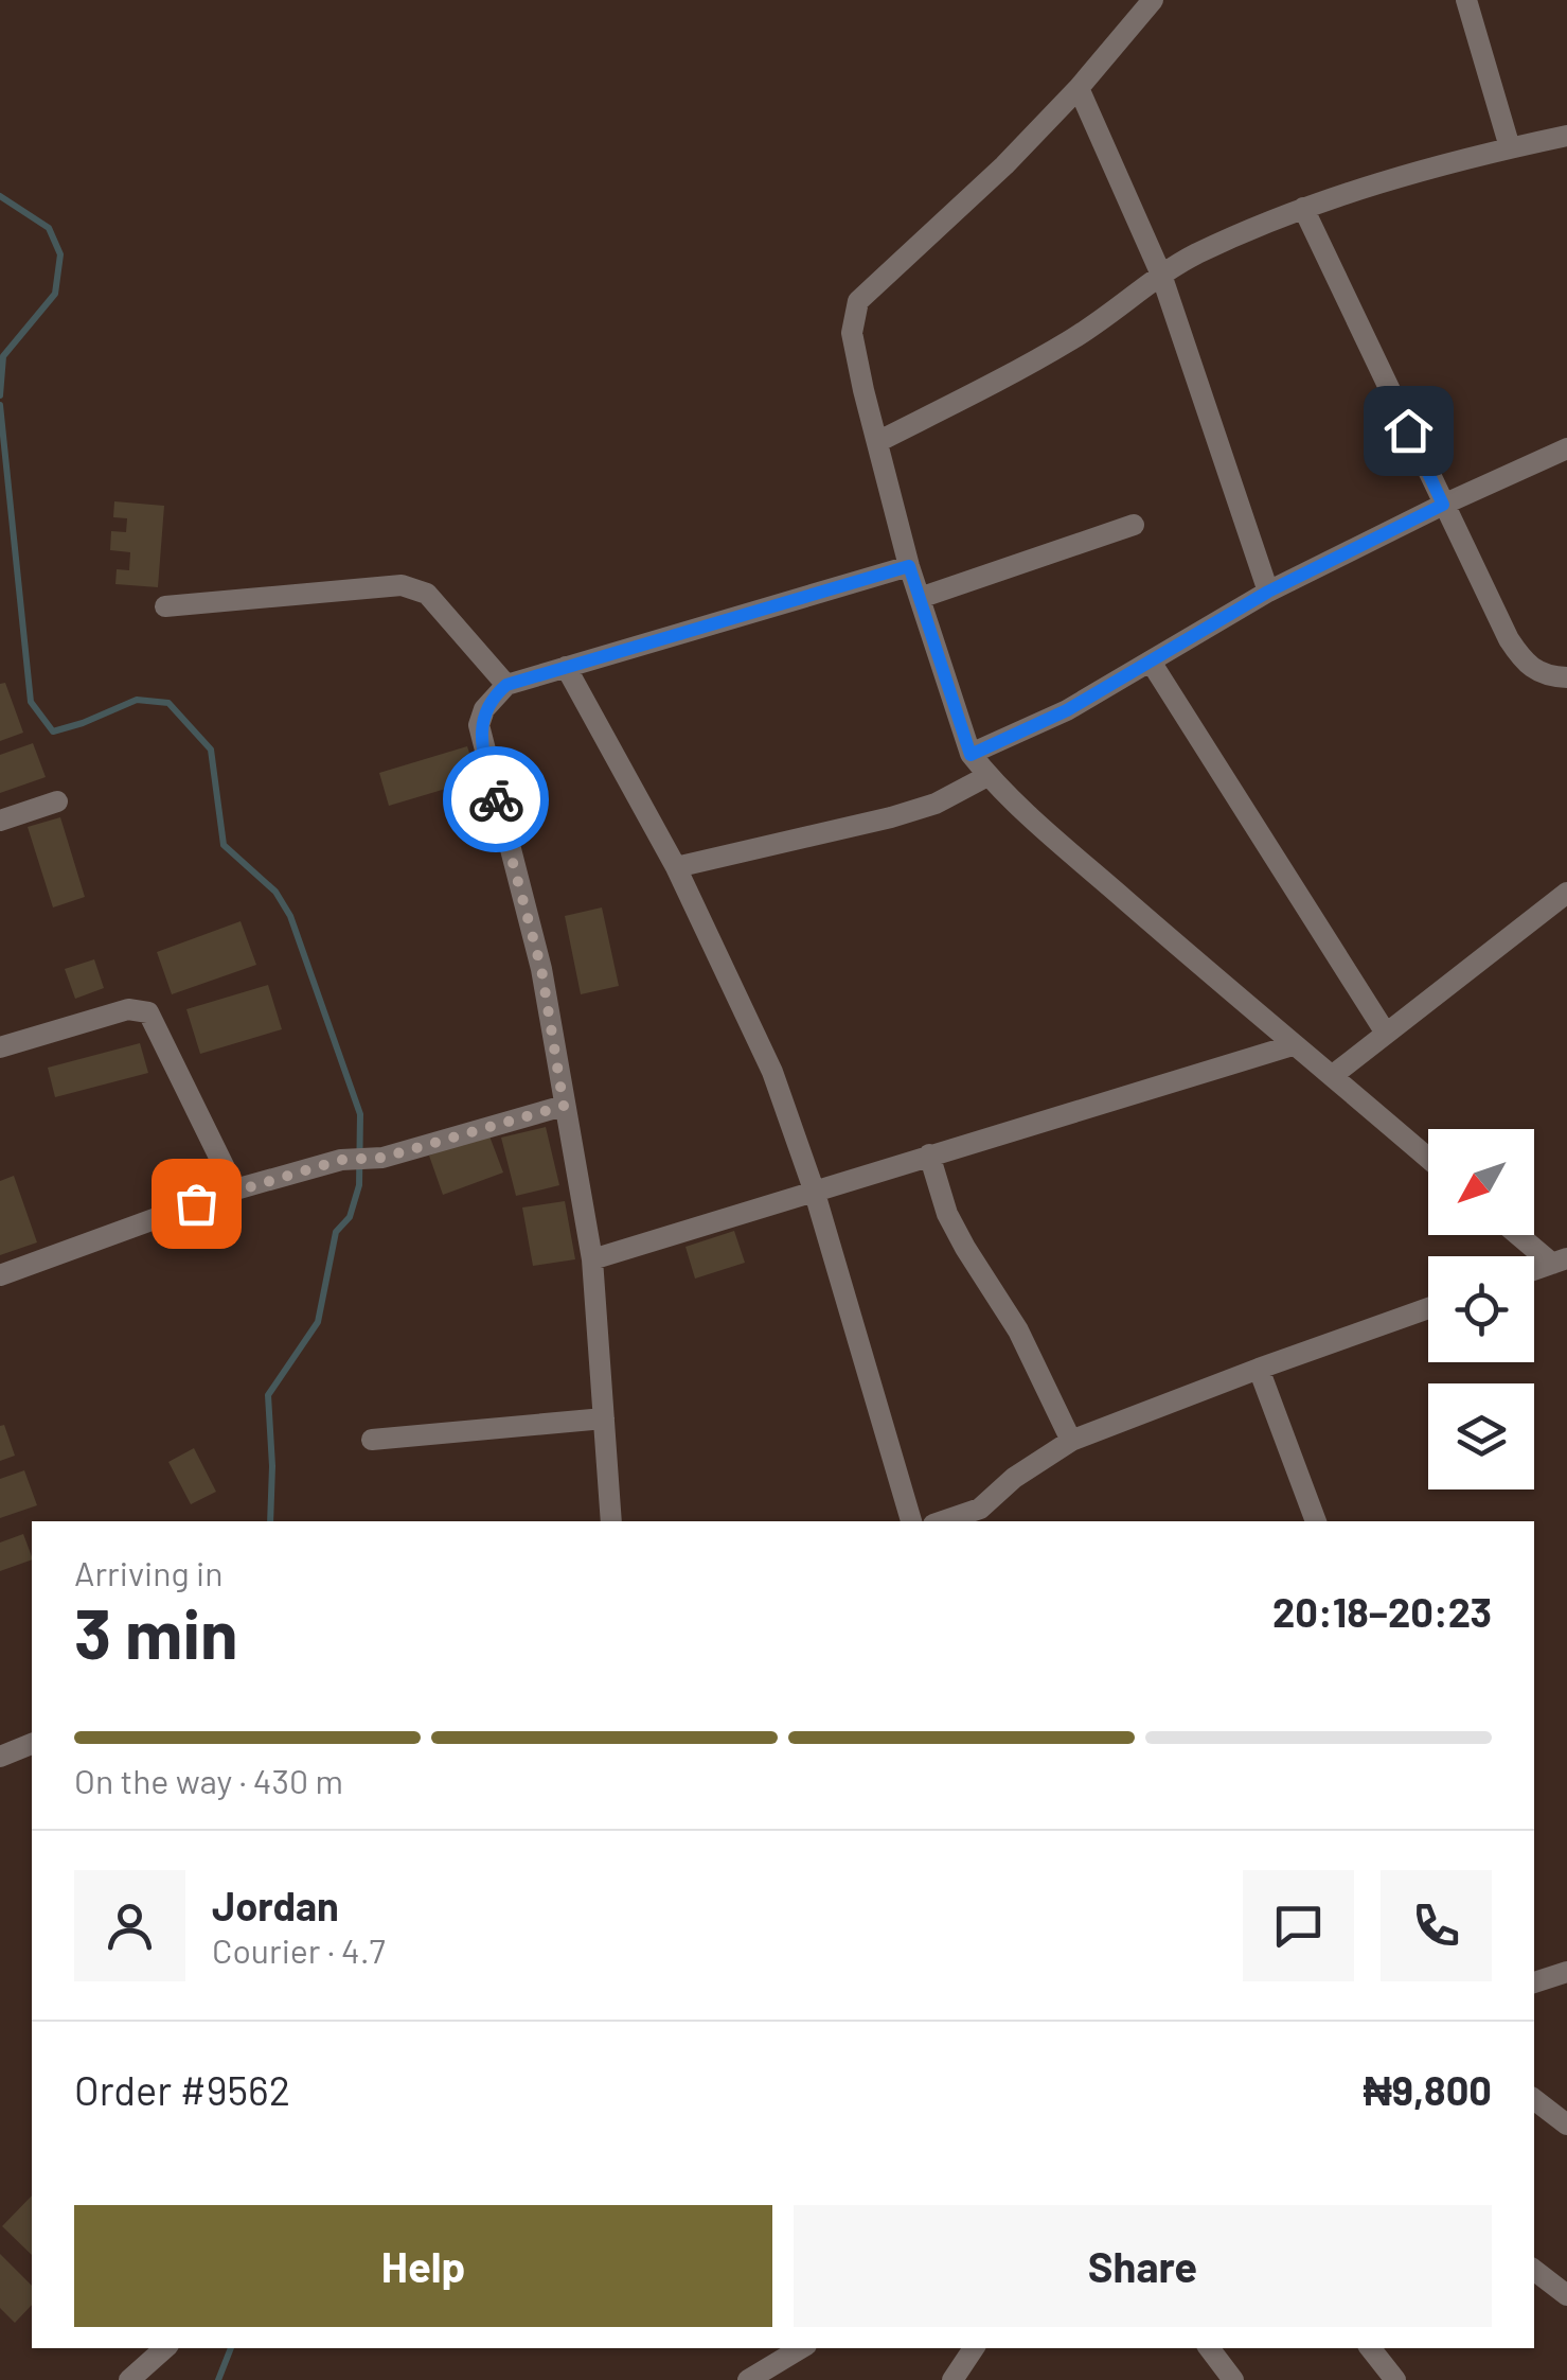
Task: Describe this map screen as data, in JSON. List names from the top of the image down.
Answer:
{
  "north": "bottom left",
  "page": {
    "heading": ["3 min", "Arriving in", "20:18–20:23"],
    "panel": [
      "Jordan",
      "Courier · 4.7",
      "Order #9562",
      "₦9,800"
    ],
    "bar": "On the way · 430 m",
    "buttons": ["Help", "Share"]
  }
}
